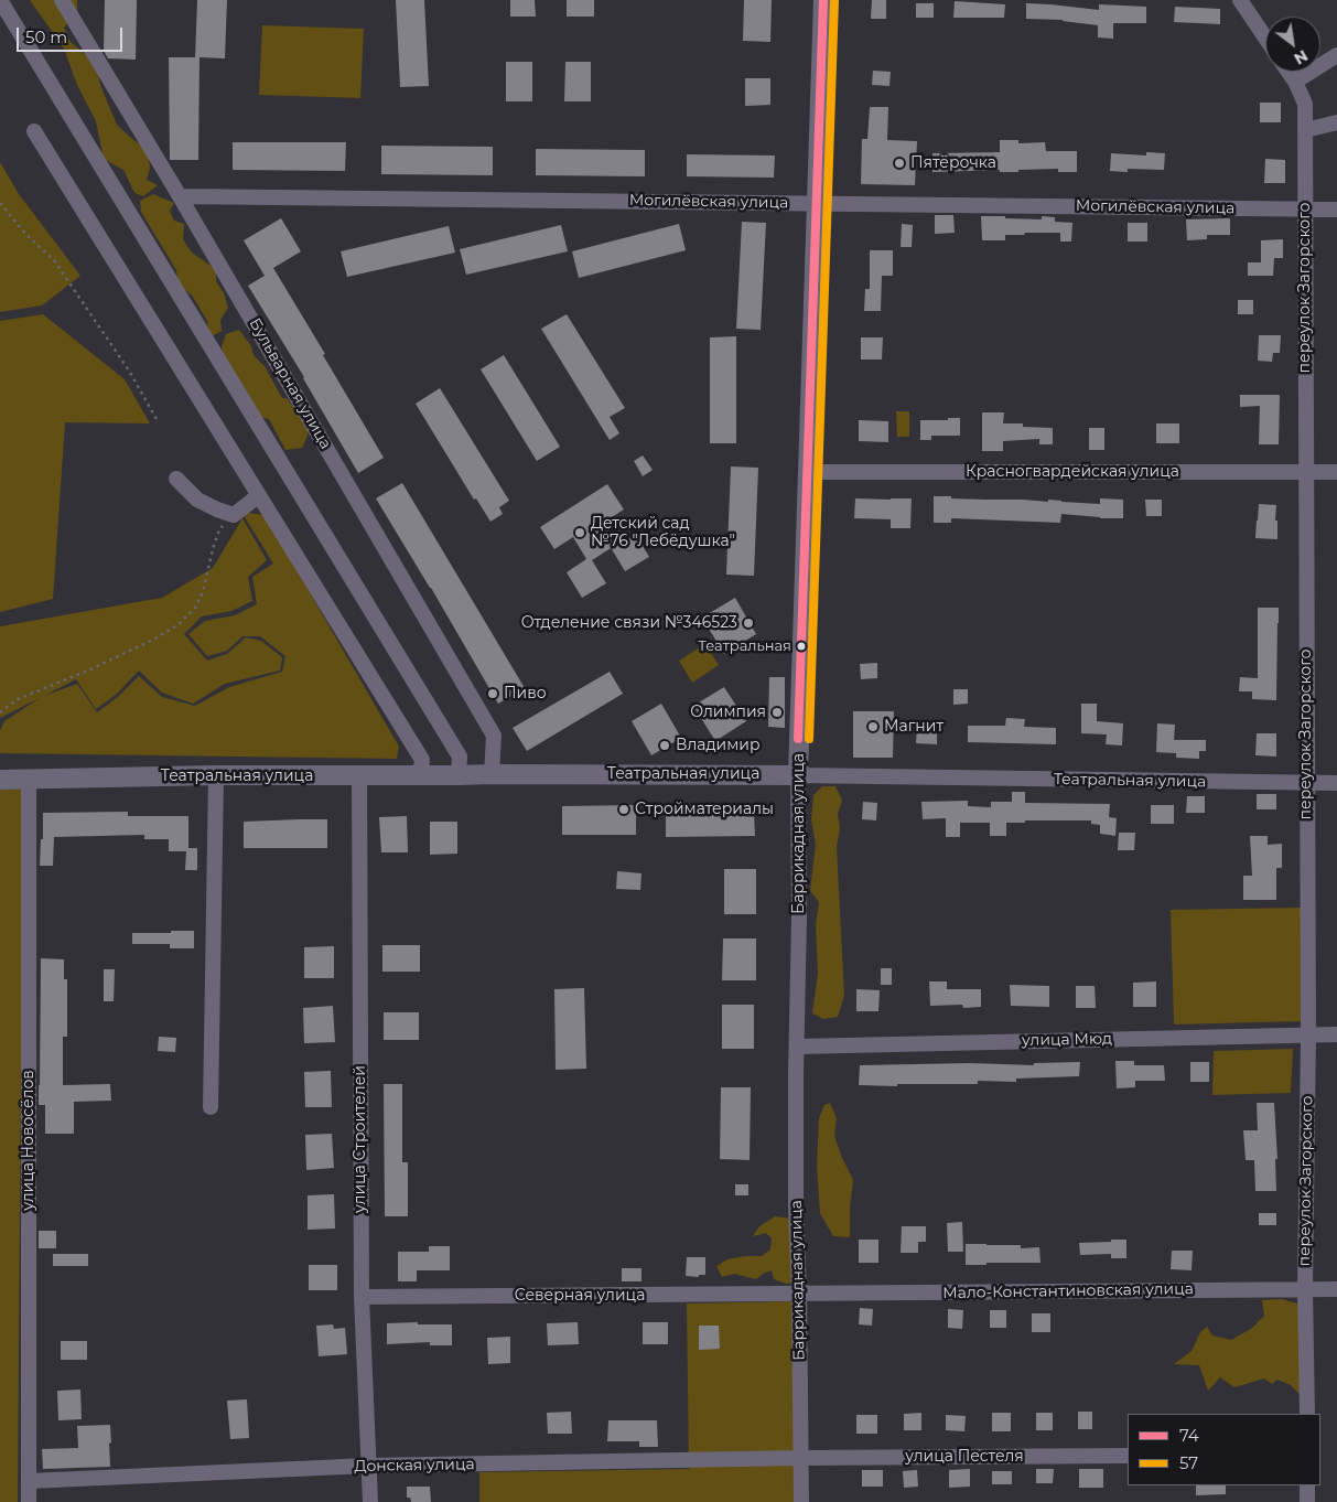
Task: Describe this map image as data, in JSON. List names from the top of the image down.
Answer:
{
  "streets": {
    "main road": ["Театральная улица", "Баррикадная улица"],
    "street": [
      "Могилёвская улица",
      "переулок Загорского",
      "Бульварная улица",
      "Красногвардейская улица",
      "улица Мюд",
      "улица Строителей",
      "улица Новосёлов",
      "Мало-Константиновская улица",
      "Северная улица",
      "улица Пестеля",
      "Донская улица"
    ]
  },
  "crossings": [
    ["Могилёвская улица", "переулок Загорского"],
    ["Могилёвская улица", "Бульварная улица"],
    ["Могилёвская улица", "Баррикадная улица"],
    ["переулок Загорского", "Красногвардейская улица"],
    ["переулок Загорского", "Театральная улица"],
    ["переулок Загорского", "улица Мюд"],
    ["переулок Загорского", "Мало-Константиновская улица"],
    ["Бульварная улица", "Театральная улица"],
    ["Красногвардейская улица", "Баррикадная улица"],
    ["Театральная улица", "Баррикадная улица"],
    ["Театральная улица", "улица Строителей"],
    ["Театральная улица", "улица Новосёлов"],
    ["Баррикадная улица", "улица Мюд"],
    ["Баррикадная улица", "Мало-Константиновская улица"],
    ["Баррикадная улица", "Северная улица"],
    ["Баррикадная улица", "улица Пестеля"],
    ["Баррикадная улица", "Донская улица"],
    ["улица Строителей", "Северная улица"],
    ["улица Строителей", "Донская улица"],
    ["улица Новосёлов", "Донская улица"],
    ["Мало-Константиновская улица", "Северная улица"],
    ["улица Пестеля", "Донская улица"]
  ],
  "places": [
    "Пятёрочка",
    "Детский сад №76 \"Лебёдушка\"",
    "Отделение связи №346523",
    "Театральная",
    "Пиво",
    "Олимпия",
    "Магнит",
    "Владимир",
    "Стройматериалы"
  ],
  "lines": ["transit line 74", "transit line 57"],
  "legend": ["74", "57"],
  "scale_bar": "50 m",
  "north": "bottom right"
}
